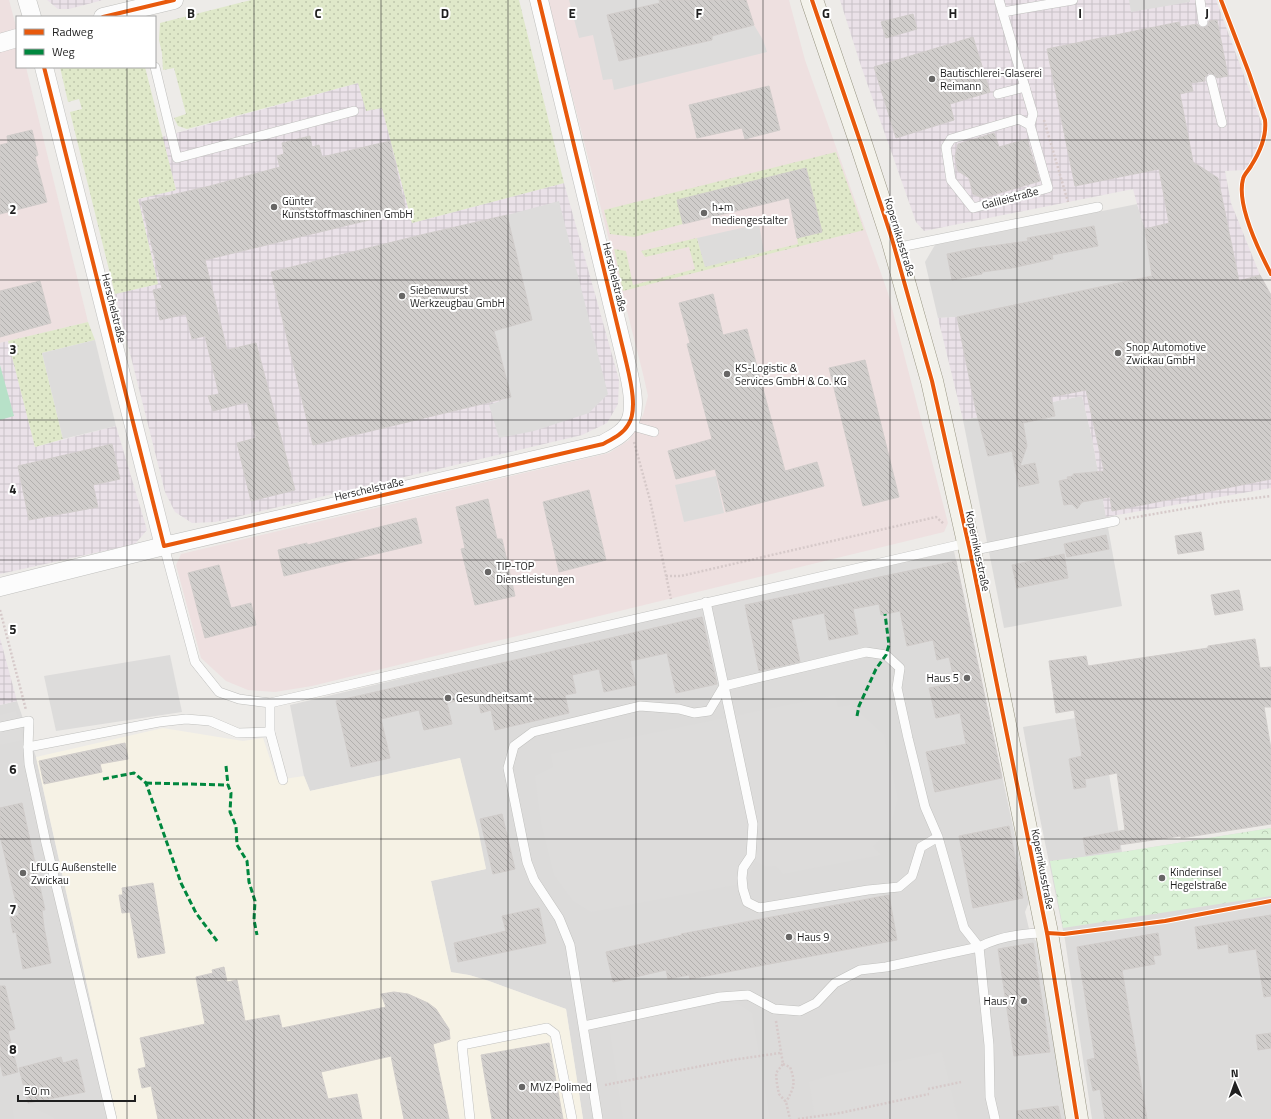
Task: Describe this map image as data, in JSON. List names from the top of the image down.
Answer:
{
  "streets": {
    "street": ["Kopernikusstraße", "Herschelstraße"],
    "lane": ["Galileistraße"]
  },
  "places": [
    "Bautischlerei-Glaserei Reimann",
    "Günter Kunststoffmaschinen GmbH",
    "h+m mediengestalter",
    "Siebenwurst Werkzeugbau GmbH",
    "Snop Automotive Zwickau GmbH",
    "KS-Logistic & Services GmbH & Co. KG",
    "TIP-TOP Dienstleistungen",
    "Haus 5",
    "Gesundheitsamt",
    "LfULG Außenstelle Zwickau",
    "Kinderinsel Hegelstraße",
    "Haus 9",
    "Haus 7",
    "MVZ Polimed"
  ],
  "legend": ["Radweg", "Weg"],
  "scale_bar": "50 m",
  "north": "top",
  "grid": {
    "columns": [
      "B",
      "C",
      "D",
      "E",
      "F",
      "G",
      "H",
      "I",
      "J"
    ],
    "rows": [
      "2",
      "3",
      "4",
      "5",
      "6",
      "7",
      "8"
    ]
  }
}
